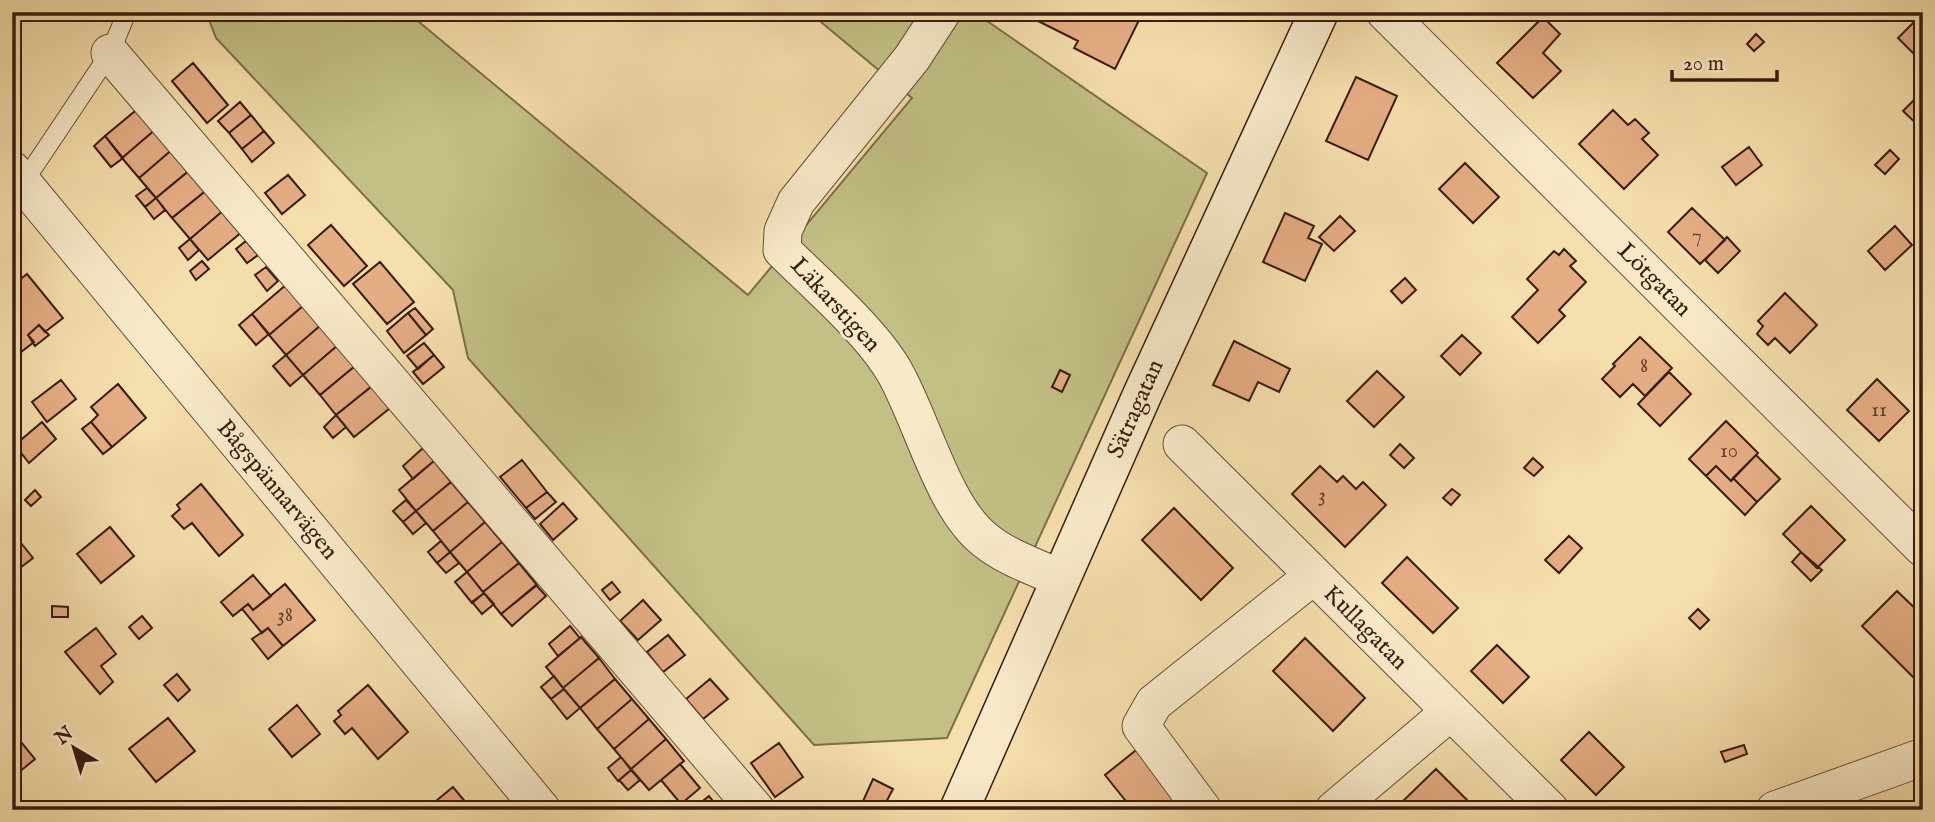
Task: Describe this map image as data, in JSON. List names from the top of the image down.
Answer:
{
  "streets": {
    "street": [
      "Lötgatan",
      "Läkarstigen",
      "Sätragatan",
      "Bågspännarvägen",
      "Kullagatan"
    ]
  },
  "crossings": [
    ["Läkarstigen", "Sätragatan"]
  ],
  "house_numbers": [
    "7",
    "8",
    "11",
    "10",
    "3",
    "38"
  ],
  "scale_bar": "20 m",
  "north": "top left"
}
